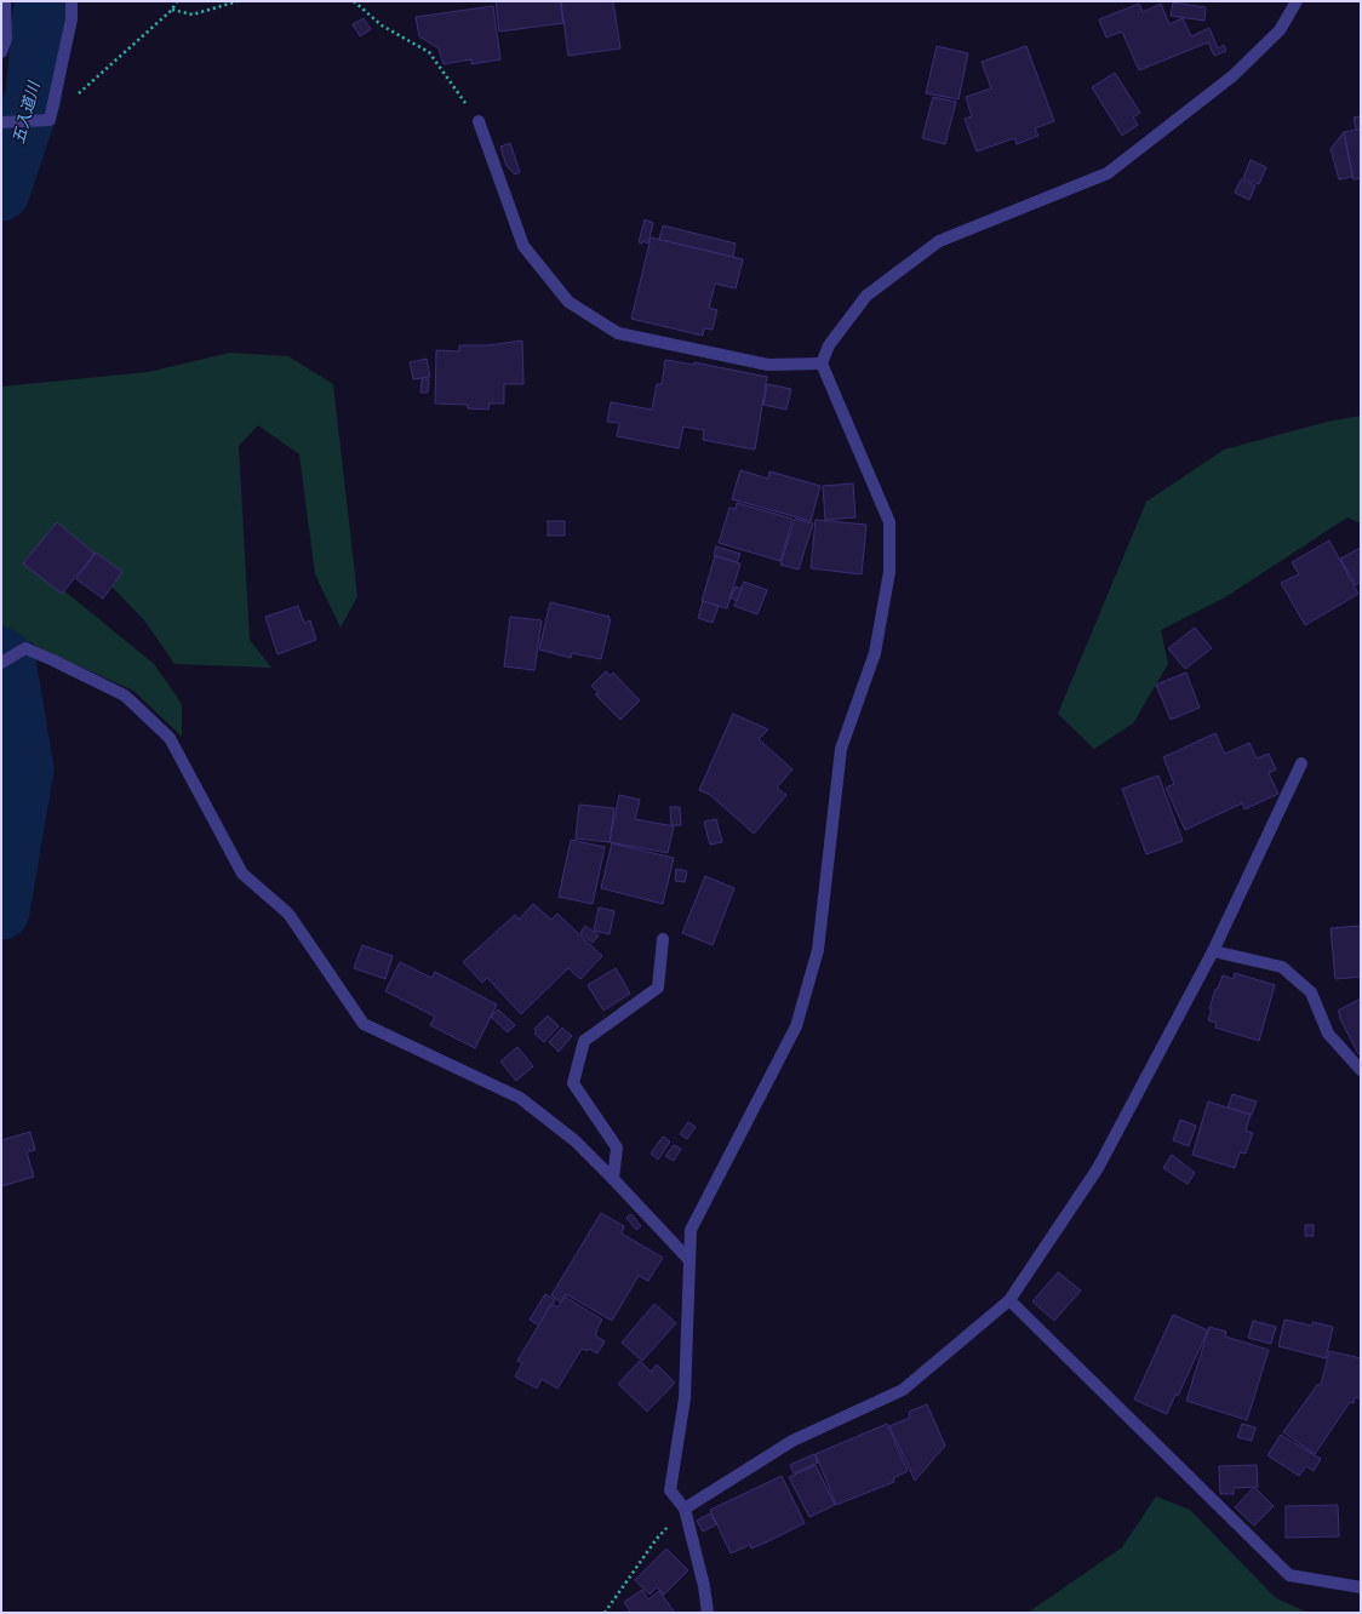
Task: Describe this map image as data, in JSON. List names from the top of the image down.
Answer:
{
  "water": ["五入道川"]
}
